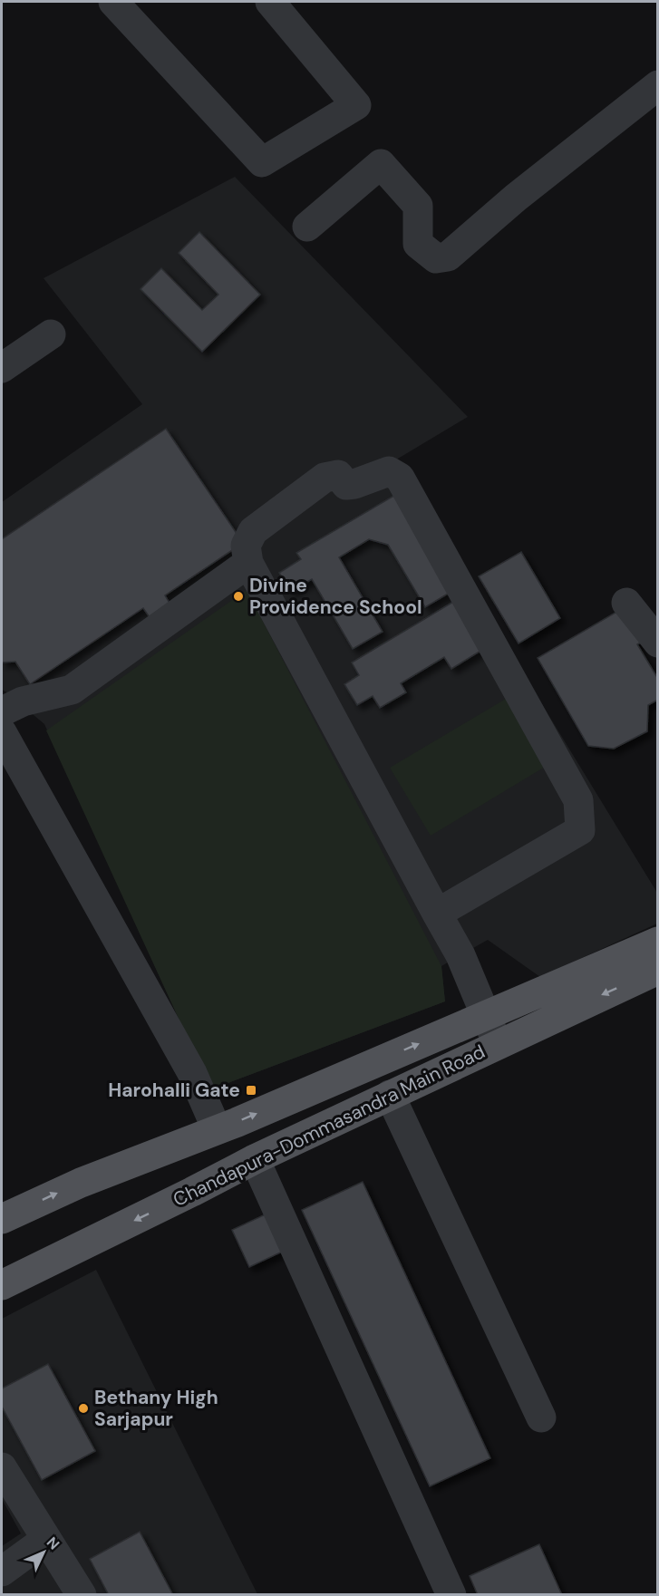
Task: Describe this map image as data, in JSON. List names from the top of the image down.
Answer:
{
  "streets": {
    "main road": ["Chandapura-Dommasandra Main Road"]
  },
  "places": {
    "other": ["Divine Providence School", "Bethany High Sarjapur"],
    "transit": ["Harohalli Gate"]
  },
  "north": "top right"
}
